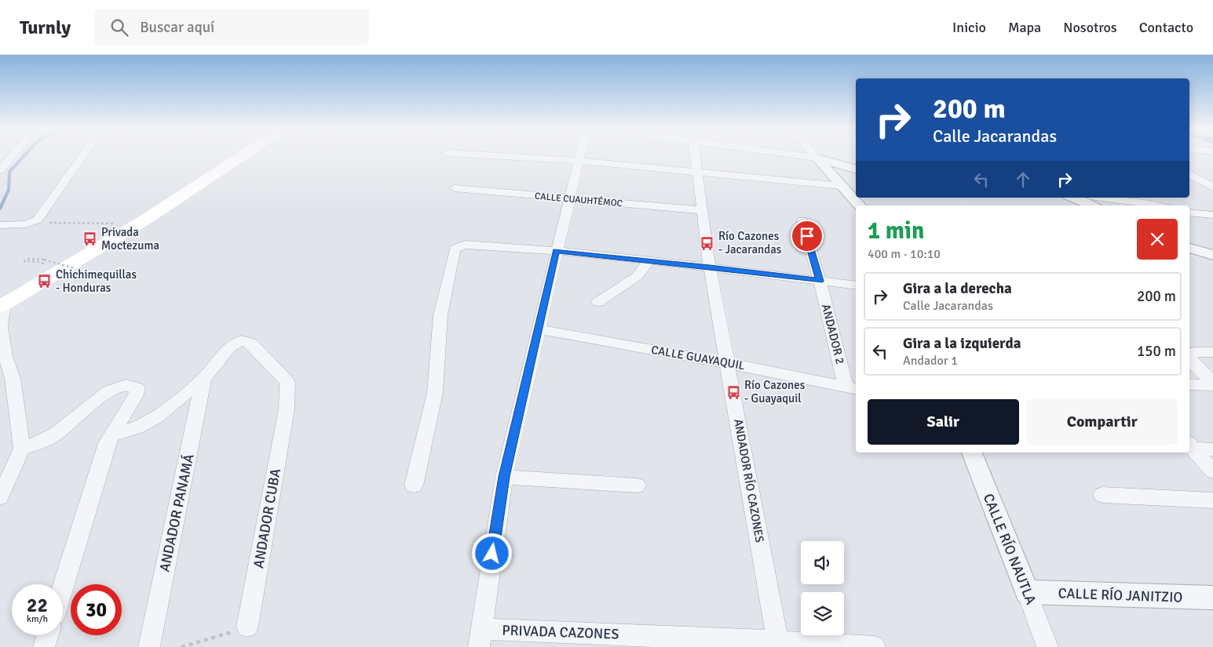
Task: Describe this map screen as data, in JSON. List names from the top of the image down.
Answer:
{
  "streets": {
    "street": [
      "CALLE CUAUHTÉMOC",
      "ANDADOR 2",
      "CALLE GUAYAQUIL",
      "ANDADOR RÍO CAZONES",
      "ANDADOR PANAMÁ",
      "ANDADOR CUBA",
      "CALLE RÍO NAUTLA",
      "CALLE RÍO JANITZIO",
      "PRIVADA CAZONES"
    ]
  },
  "crossings": [
    ["CALLE CUAUHTÉMOC", "ANDADOR RÍO CAZONES"],
    ["ANDADOR 2", "CALLE GUAYAQUIL"],
    ["CALLE GUAYAQUIL", "ANDADOR RÍO CAZONES"],
    ["ANDADOR RÍO CAZONES", "PRIVADA CAZONES"],
    ["ANDADOR PANAMÁ", "ANDADOR CUBA"],
    ["CALLE RÍO NAUTLA", "CALLE RÍO JANITZIO"]
  ],
  "places": {
    "bus stop": [
      "Privada Moctezuma",
      "Río Cazones - Jacarandas",
      "Chichimequillas - Honduras",
      "Río Cazones - Guayaquil"
    ]
  },
  "page": {
    "header": "Turnly",
    "search": "Buscar aquí",
    "nav": [
      "Inicio",
      "Mapa",
      "Nosotros",
      "Contacto"
    ],
    "turn": ["200 m", "Calle Jacarandas"],
    "heading": ["1 min", "400 m · 10:10"],
    "list": [
      {
        "name": "Gira a la derecha",
        "note": "Calle Jacarandas",
        "value": "200 m"
      },
      {
        "name": "Gira a la izquierda",
        "note": "Andador 1",
        "value": "150 m"
      }
    ],
    "buttons": ["Salir", "Compartir"],
    "speed": "22 km/h",
    "limit": "30"
  }
}
